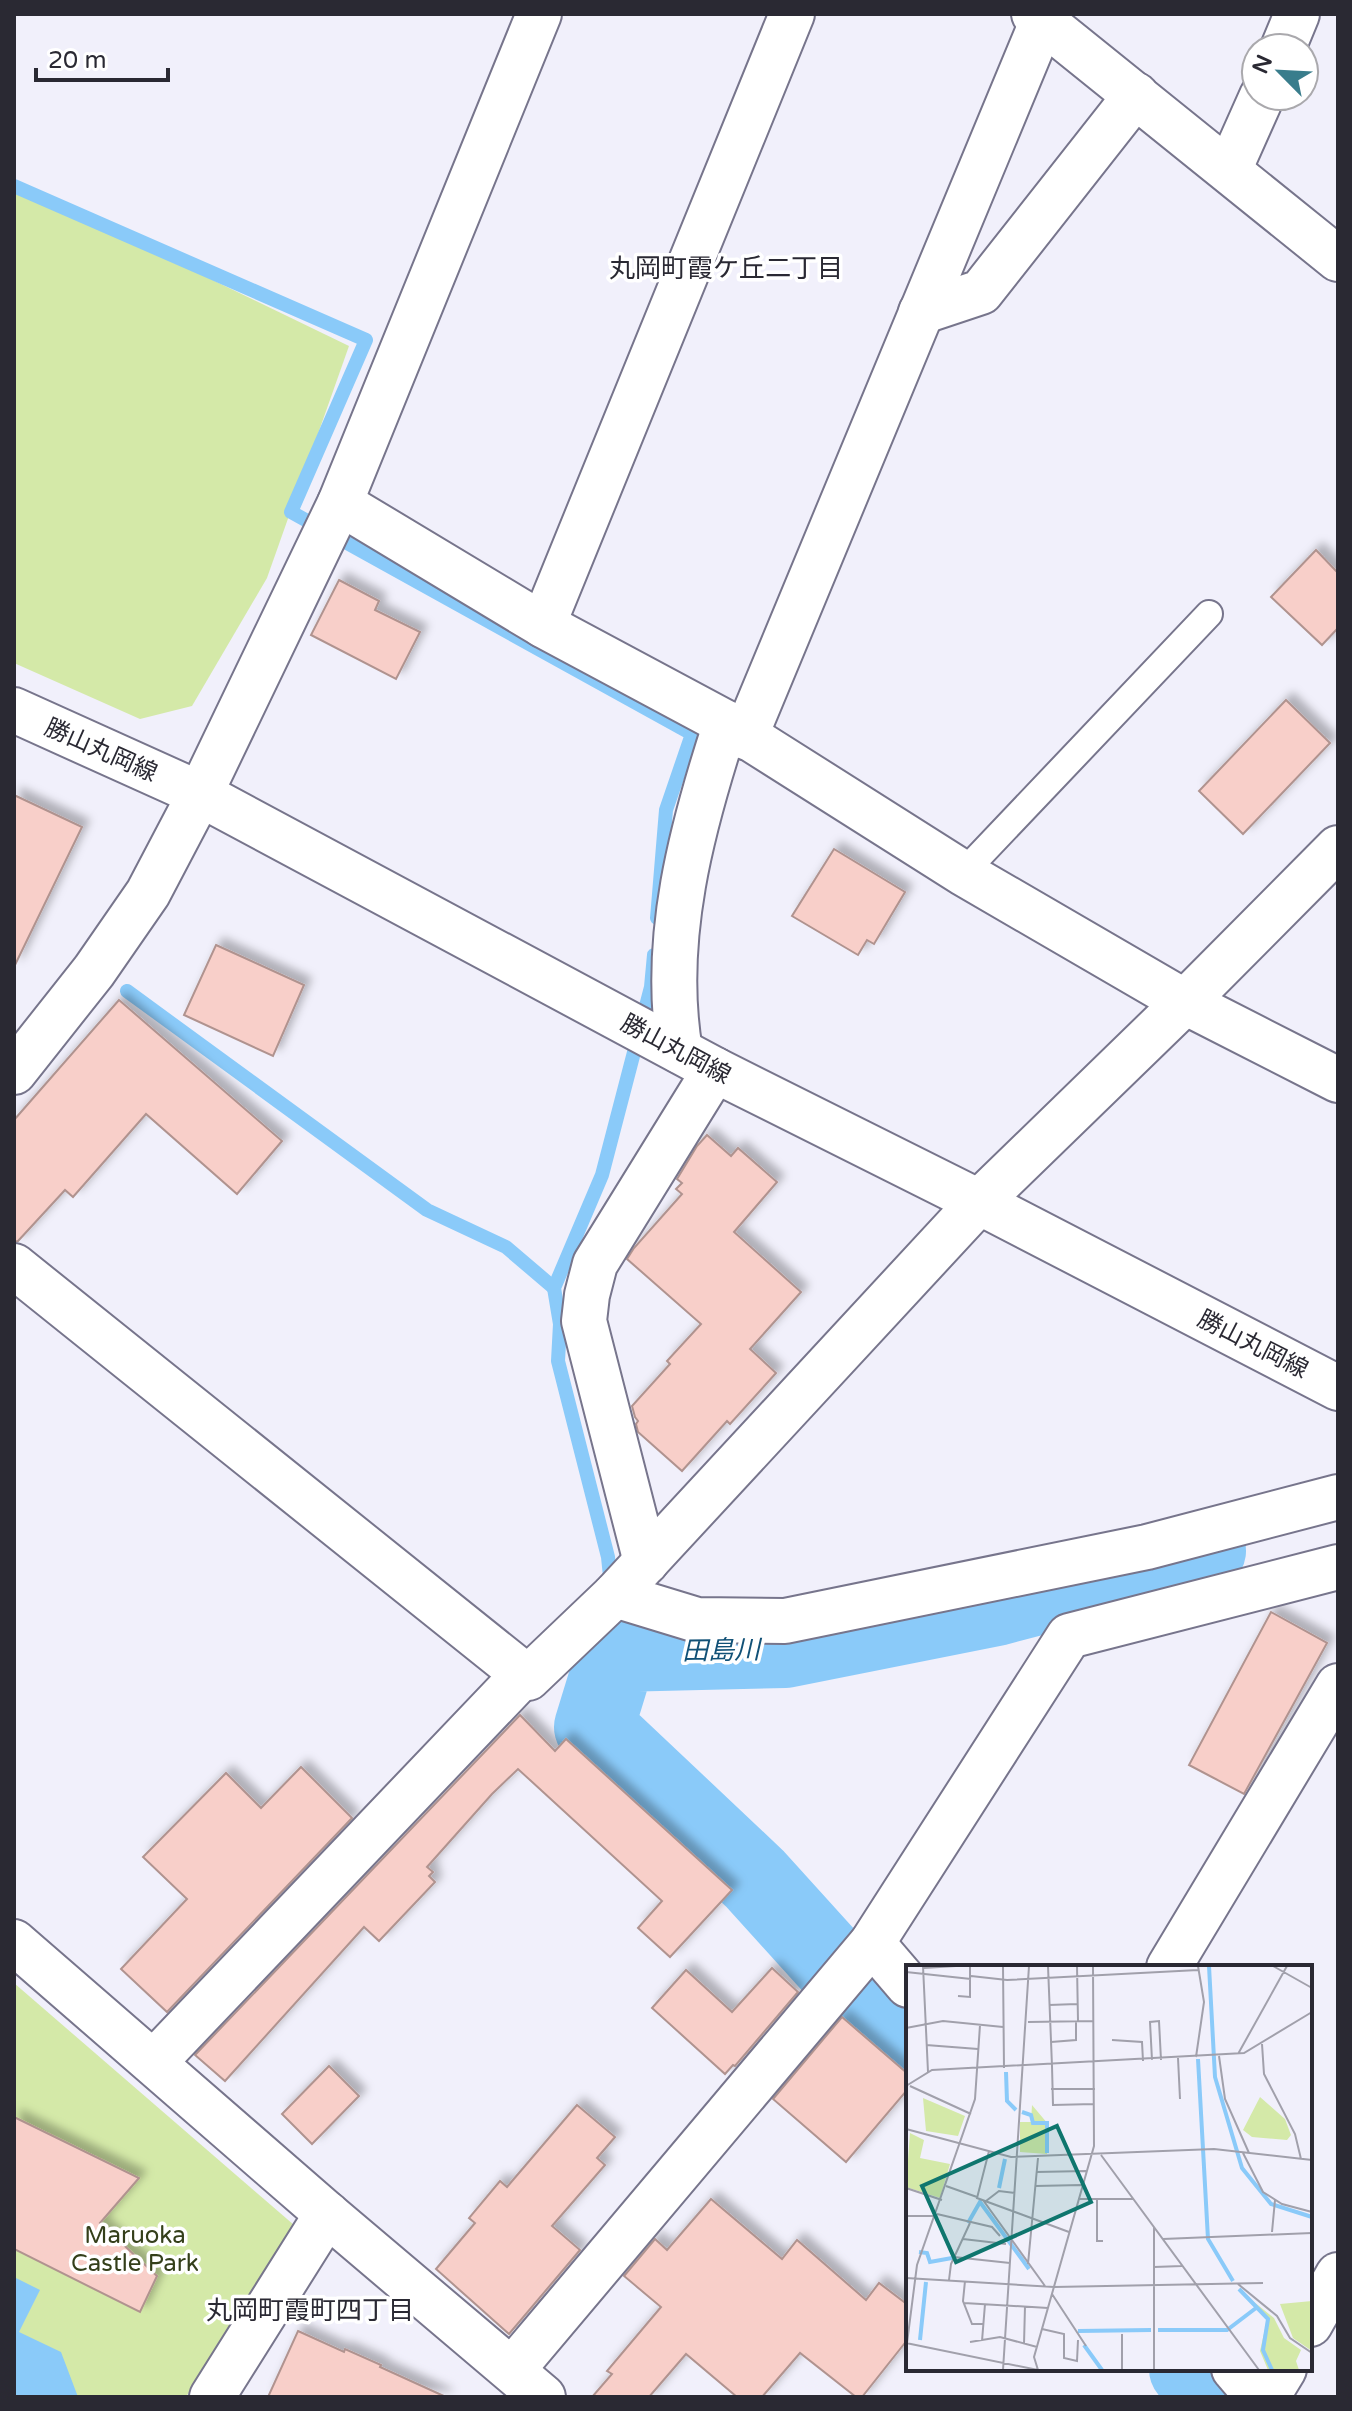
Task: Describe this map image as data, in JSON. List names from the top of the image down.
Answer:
{
  "streets": {
    "street": ["勝山丸岡線"]
  },
  "districts": ["丸岡町霞ケ丘二丁目", "丸岡町霞町四丁目"],
  "water": ["田島川"],
  "parks": ["Maruoka Castle Park"],
  "scale_bar": "20 m",
  "north": "top left"
}
